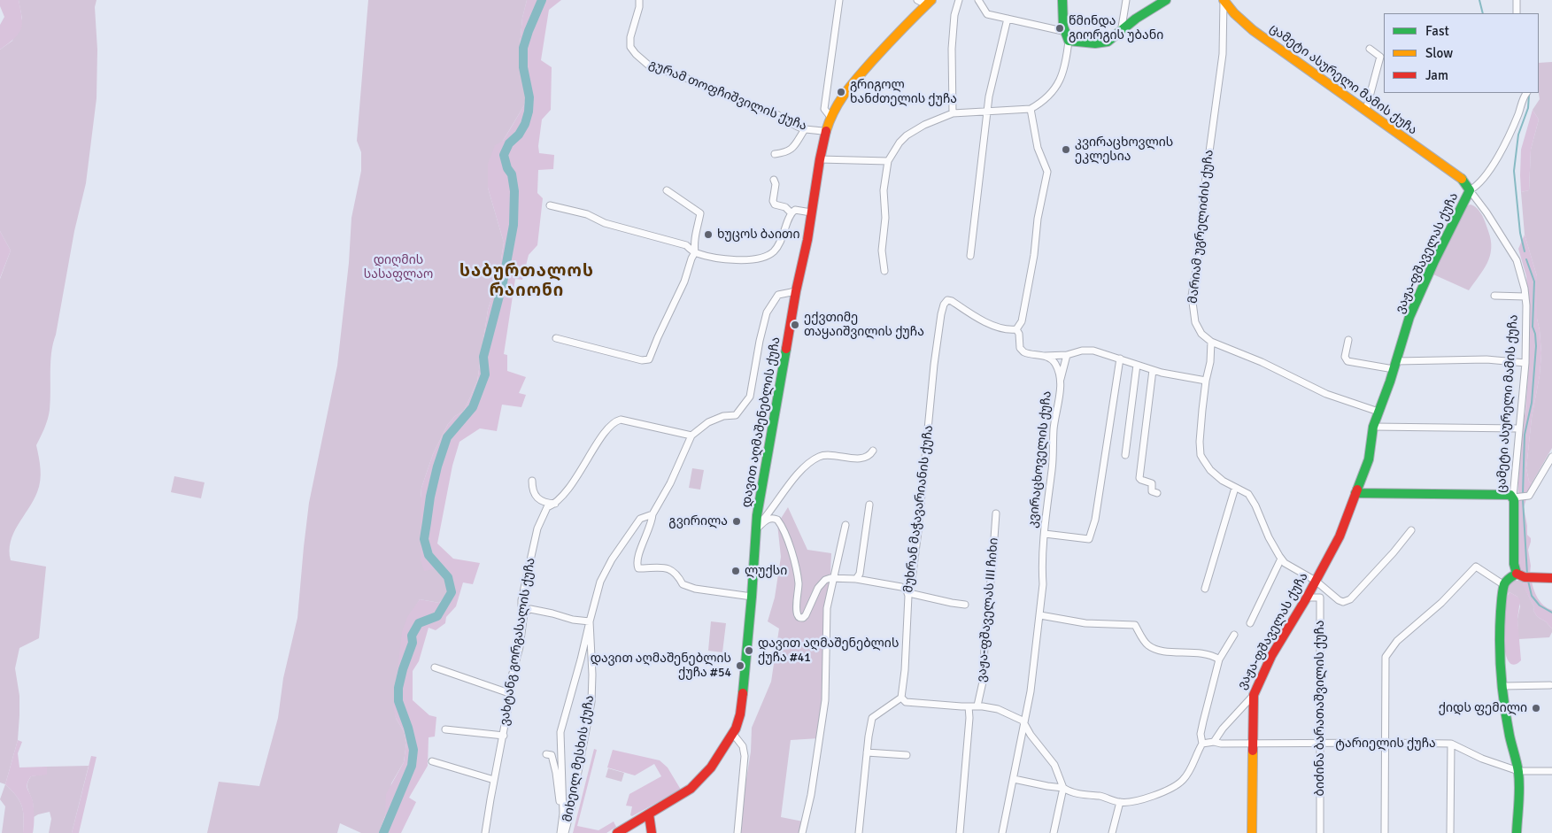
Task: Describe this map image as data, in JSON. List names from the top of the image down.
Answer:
{
  "streets": {
    "street": [
      "ცამეტი ასურელი მამის ქუჩა",
      "გურამ თოფჩიშვილის ქუჩა",
      "მარიამ უგრელიძის ქუჩა",
      "ვაჟა-ფშაველას ქუჩა",
      "დავით აღმაშენებლის ქუჩა",
      "კვირაცხოველის ქუჩა",
      "მუხრან მაჭავარიანის ქუჩა",
      "ვაჟა-ფშაველას III ჩიხი",
      "ვახტანგ გორგასალის ქუჩა",
      "ბიძინა ბარათაშვილის ქუჩა",
      "ტარიელის ქუჩა",
      "მიხეილ მესხის ქუჩა"
    ]
  },
  "crossings": [
    ["ცამეტი ასურელი მამის ქუჩა", "მარიამ უგრელიძის ქუჩა"],
    ["ცამეტი ასურელი მამის ქუჩა", "ვაჟა-ფშაველას ქუჩა"],
    ["გურამ თოფჩიშვილის ქუჩა", "დავით აღმაშენებლის ქუჩა"],
    ["ვაჟა-ფშაველას ქუჩა", "ტარიელის ქუჩა"],
    ["დავით აღმაშენებლის ქუჩა", "მიხეილ მესხის ქუჩა"],
    ["კვირაცხოველის ქუჩა", "მუხრან მაჭავარიანის ქუჩა"],
    ["ვახტანგ გორგასალის ქუჩა", "მიხეილ მესხის ქუჩა"],
    ["ბიძინა ბარათაშვილის ქუჩა", "ტარიელის ქუჩა"]
  ],
  "districts": ["საბურთალოს რაიონი"],
  "parks": ["დიღმის სასაფლაო"],
  "places": [
    "წმინდა გიორგის უბანი",
    "გრიგოლ ხანძთელის ქუჩა",
    "კვირაცხოვლის ეკლესია",
    "ხუცოს ბაითი",
    "ექვთიმე თაყაიშვილის ქუჩა",
    "გვირილა",
    "ლუქსი",
    "დავით აღმაშენებლის ქუჩა #41",
    "დავით აღმაშენებლის ქუჩა #54",
    "ქიდს ფემილი"
  ],
  "legend": ["Fast", "Slow", "Jam"]
}
